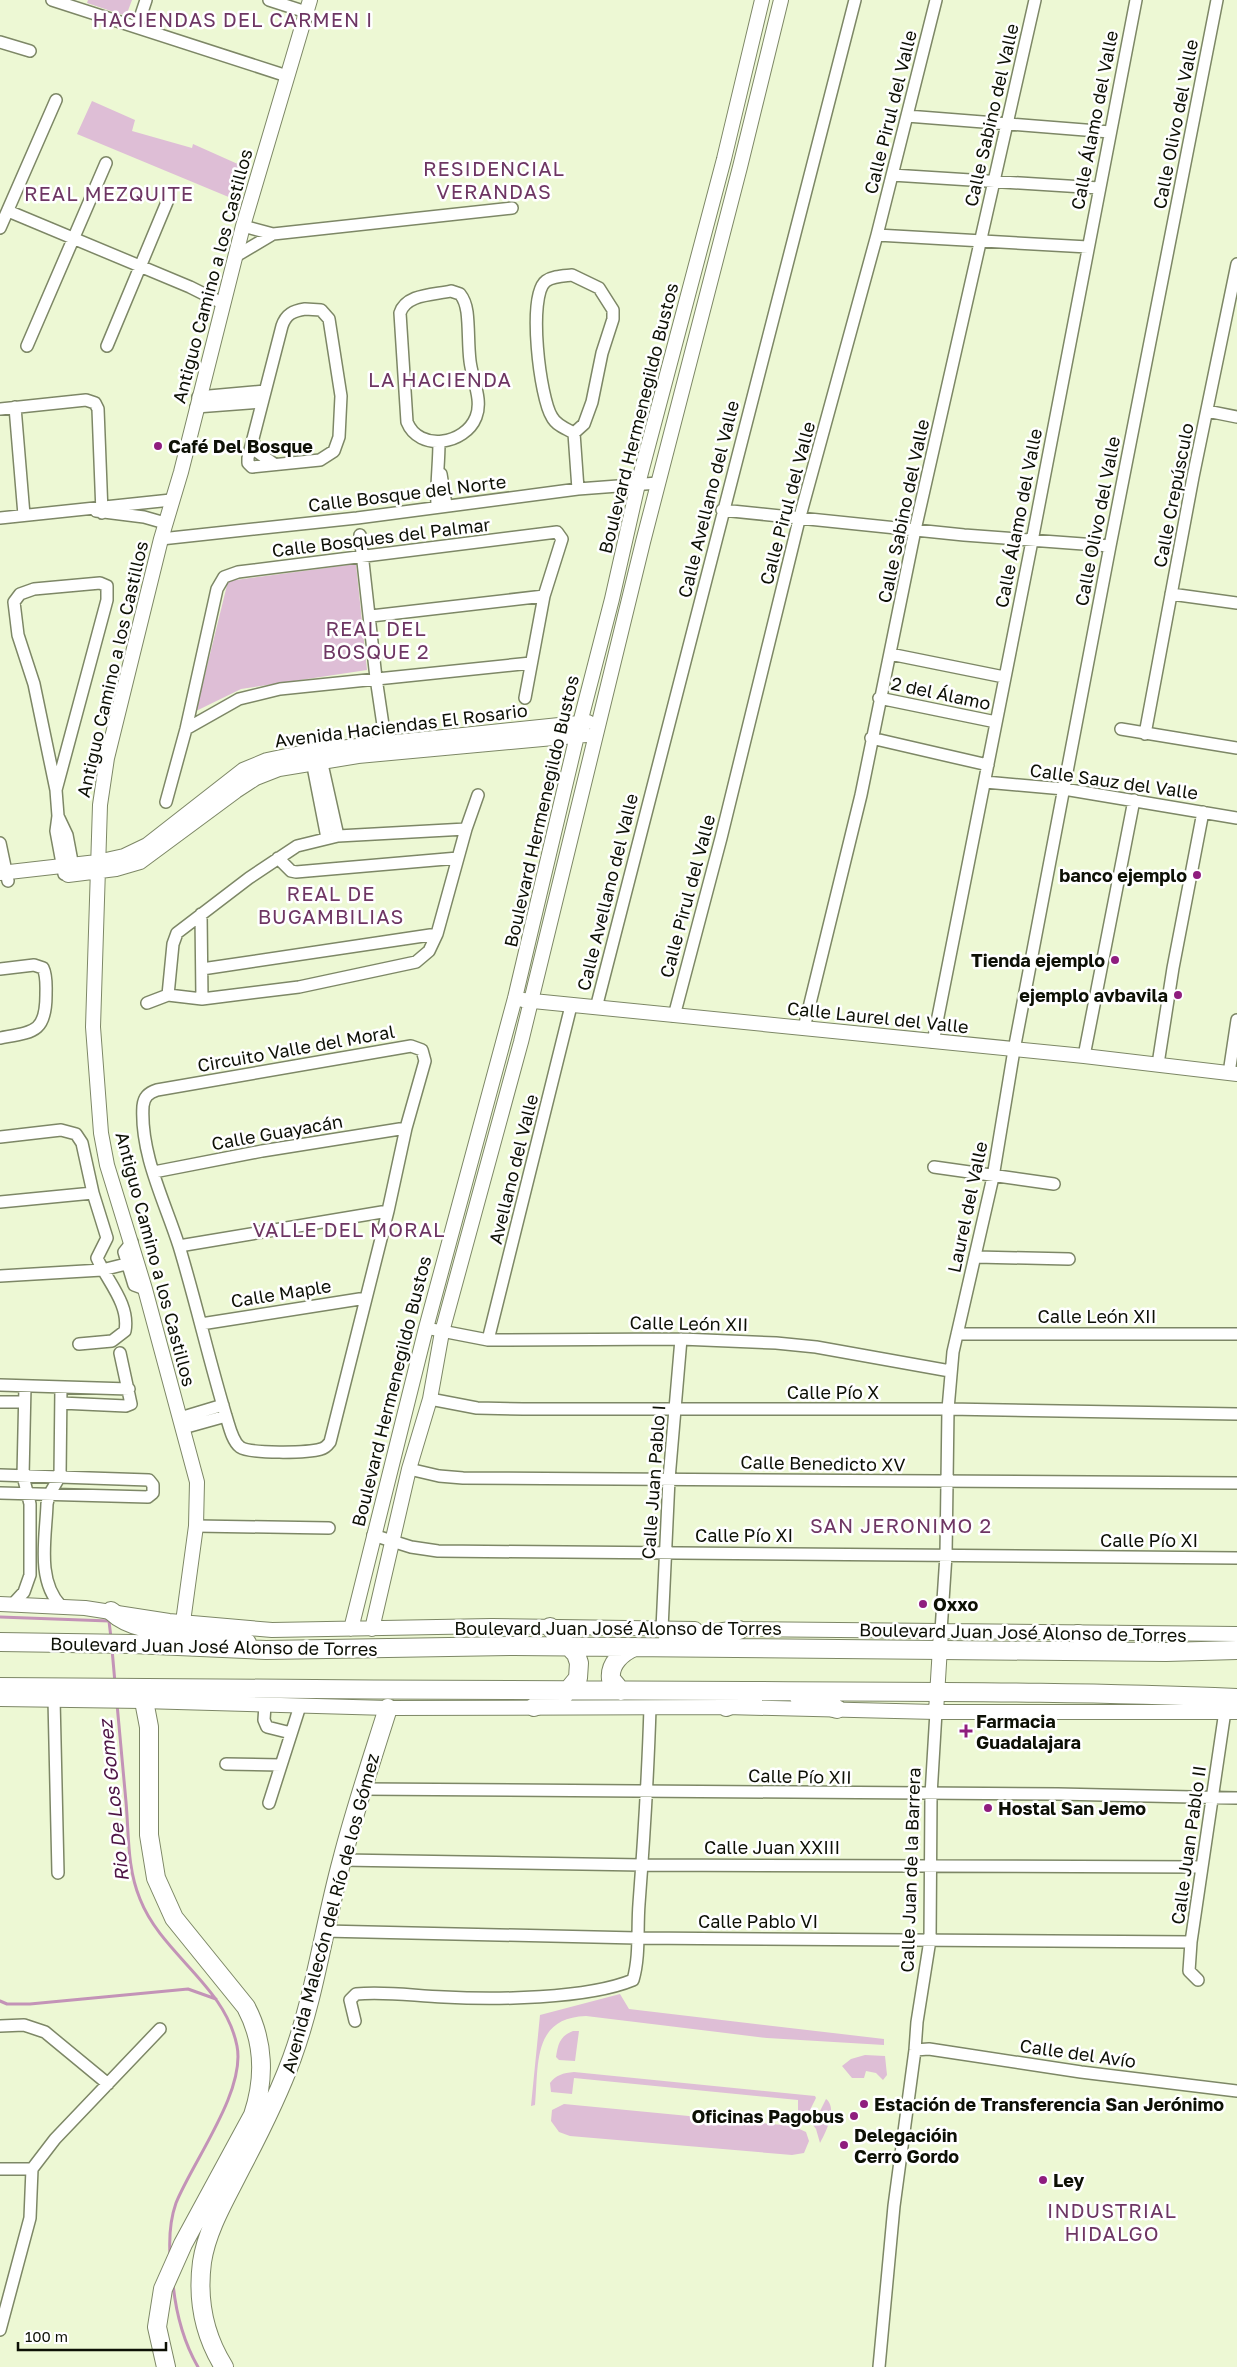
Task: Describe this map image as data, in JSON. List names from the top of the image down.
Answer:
{
  "streets": {
    "main road": ["Boulevard Juan José Alonso de Torres", "Avenida Malecón del Río de los Gómez"],
    "street": [
      "Calle Pirul del Valle",
      "Calle Sabino del Valle",
      "Calle Álamo del Valle",
      "Calle Olivo del Valle",
      "Antiguo Camino a los Castillos",
      "Boulevard Hermenegildo Bustos",
      "Calle Bosque del Norte",
      "Calle Crepúsculo",
      "Calle Avellano del Valle",
      "Calle Bosques del Palmar",
      "2 del Álamo",
      "Avenida Haciendas El Rosario",
      "Calle Sauz del Valle",
      "Calle Laurel del Valle",
      "Circuito Valle del Moral",
      "Calle Guayacán",
      "Avellano del Valle",
      "Laurel del Valle",
      "Calle Maple",
      "Calle León XII",
      "Calle Pío X",
      "Calle Benedicto XV",
      "Calle Juan Pablo I",
      "Calle Pío XI",
      "Calle Pío XII",
      "Calle Juan Pablo II",
      "Calle Juan XXIII",
      "Calle Juan de la Barrera",
      "Calle Pablo VI",
      "Calle del Avío"
    ]
  },
  "crossings": [
    ["Calle Pirul del Valle", "Calle Laurel del Valle"],
    ["Calle Sabino del Valle", "2 del Álamo"],
    ["Calle Sabino del Valle", "Calle Laurel del Valle"],
    ["Calle Álamo del Valle", "2 del Álamo"],
    ["Calle Álamo del Valle", "Calle Sauz del Valle"],
    ["Calle Álamo del Valle", "Calle Laurel del Valle"],
    ["Calle Olivo del Valle", "Calle Sauz del Valle"],
    ["Calle Olivo del Valle", "Calle Laurel del Valle"],
    ["Calle Olivo del Valle", "Laurel del Valle"],
    ["Antiguo Camino a los Castillos", "Calle Bosque del Norte"],
    ["Antiguo Camino a los Castillos", "Avenida Haciendas El Rosario"],
    ["Antiguo Camino a los Castillos", "Boulevard Juan José Alonso de Torres"],
    ["Boulevard Hermenegildo Bustos", "Calle Bosque del Norte"],
    ["Boulevard Hermenegildo Bustos", "Avenida Haciendas El Rosario"],
    ["Boulevard Hermenegildo Bustos", "Calle Laurel del Valle"],
    ["Boulevard Hermenegildo Bustos", "Calle León XII"],
    ["Boulevard Hermenegildo Bustos", "Calle Pío X"],
    ["Boulevard Hermenegildo Bustos", "Calle Benedicto XV"],
    ["Boulevard Hermenegildo Bustos", "Calle Pío XI"],
    ["Boulevard Hermenegildo Bustos", "Boulevard Juan José Alonso de Torres"],
    ["Calle Avellano del Valle", "Calle Laurel del Valle"],
    ["Calle Laurel del Valle", "Avellano del Valle"],
    ["Calle Laurel del Valle", "Laurel del Valle"],
    ["Circuito Valle del Moral", "Calle Guayacán"],
    ["Circuito Valle del Moral", "Calle Maple"],
    ["Avellano del Valle", "Calle León XII"],
    ["Laurel del Valle", "Calle León XII"],
    ["Laurel del Valle", "Calle Juan de la Barrera"],
    ["Calle León XII", "Calle Juan Pablo I"],
    ["Calle León XII", "Calle Juan de la Barrera"],
    ["Calle Pío X", "Calle Juan Pablo I"],
    ["Calle Pío X", "Calle Juan de la Barrera"],
    ["Calle Benedicto XV", "Calle Juan Pablo I"],
    ["Calle Benedicto XV", "Calle Juan de la Barrera"],
    ["Calle Juan Pablo I", "Calle Pío XI"],
    ["Calle Juan Pablo I", "Boulevard Juan José Alonso de Torres"],
    ["Calle Pío XI", "Calle Juan de la Barrera"],
    ["Boulevard Juan José Alonso de Torres", "Calle Juan de la Barrera"],
    ["Calle Pío XII", "Calle Juan Pablo II"],
    ["Calle Pío XII", "Calle Juan de la Barrera"],
    ["Calle Pío XII", "Avenida Malecón del Río de los Gómez"],
    ["Calle Juan Pablo II", "Calle Juan XXIII"],
    ["Calle Juan Pablo II", "Calle Pablo VI"],
    ["Calle Juan XXIII", "Calle Juan de la Barrera"],
    ["Calle Juan XXIII", "Avenida Malecón del Río de los Gómez"],
    ["Calle Juan de la Barrera", "Calle Pablo VI"],
    ["Calle Juan de la Barrera", "Calle del Avío"],
    ["Avenida Malecón del Río de los Gómez", "Calle Pablo VI"]
  ],
  "districts": [
    "HACIENDAS DEL CARMEN I",
    "RESIDENCIAL VERANDAS",
    "REAL MEZQUITE",
    "LA HACIENDA",
    "REAL DEL BOSQUE 2",
    "REAL DE BUGAMBILIAS",
    "VALLE DEL MORAL",
    "SAN JERONIMO 2",
    "INDUSTRIAL HIDALGO"
  ],
  "water": ["Rio De Los Gomez"],
  "places": {
    "other": [
      "Café Del Bosque",
      "banco ejemplo",
      "Tienda ejemplo",
      "ejemplo avbavila",
      "Oxxo",
      "Hostal San Jemo",
      "Estación de Transferencia San Jerónimo",
      "Oficinas Pagobus",
      "Delegacióin Cerro Gordo",
      "Ley"
    ],
    "health": ["Farmacia Guadalajara"]
  },
  "scale_bar": "100 m"
}
